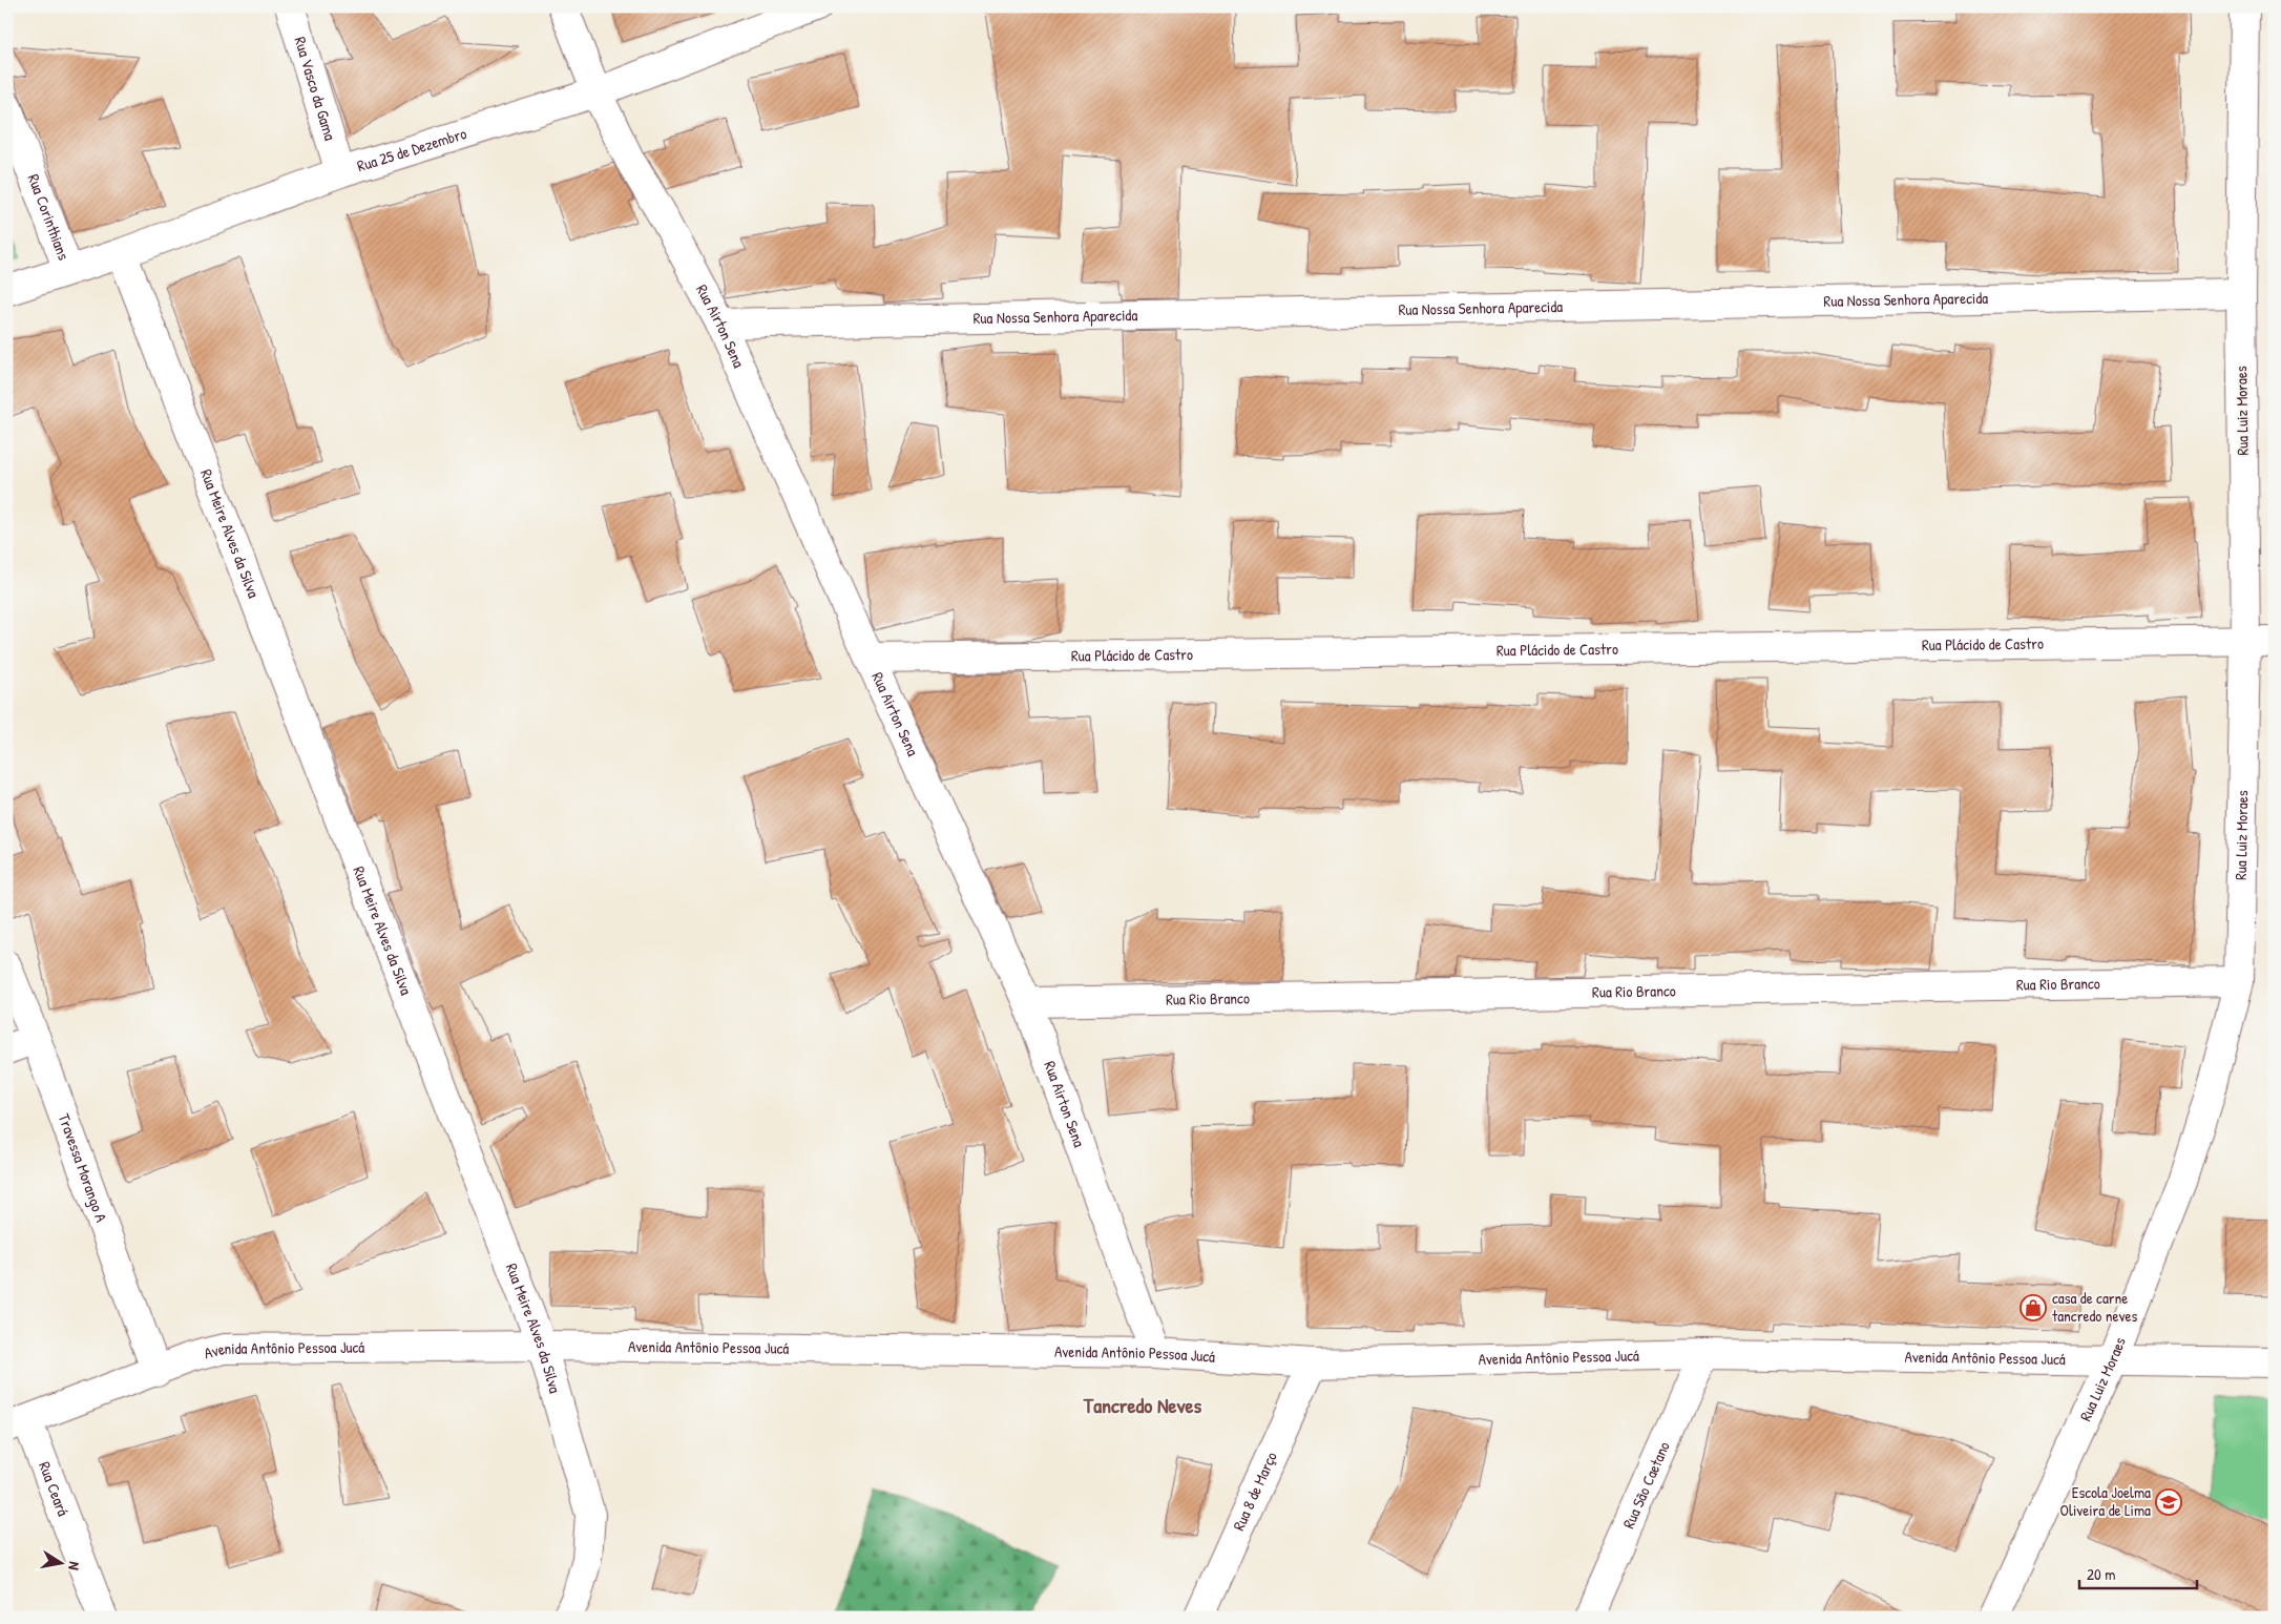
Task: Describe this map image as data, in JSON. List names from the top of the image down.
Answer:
{
  "streets": {
    "street": [
      "Rua Vasco da Gama",
      "Rua 25 de Dezembro",
      "Rua Corinthians",
      "Rua Nossa Senhora Aparecida",
      "Rua Airton Sena",
      "Rua Luiz Moraes",
      "Rua Meire Alves da Silva",
      "Rua Plácido de Castro",
      "Rua Rio Branco",
      "Travessa Morango A",
      "Avenida Antônio Pessoa Jucá",
      "Rua São Caetano",
      "Rua Ceará",
      "Rua 8 de Março"
    ]
  },
  "crossings": [
    ["Rua Vasco da Gama", "Rua 25 de Dezembro"],
    ["Rua 25 de Dezembro", "Rua Corinthians"],
    ["Rua 25 de Dezembro", "Rua Airton Sena"],
    ["Rua 25 de Dezembro", "Rua Meire Alves da Silva"],
    ["Rua Nossa Senhora Aparecida", "Rua Airton Sena"],
    ["Rua Nossa Senhora Aparecida", "Rua Luiz Moraes"],
    ["Rua Airton Sena", "Rua Plácido de Castro"],
    ["Rua Airton Sena", "Rua Rio Branco"],
    ["Rua Airton Sena", "Avenida Antônio Pessoa Jucá"],
    ["Rua Luiz Moraes", "Rua Plácido de Castro"],
    ["Rua Luiz Moraes", "Rua Rio Branco"],
    ["Rua Luiz Moraes", "Avenida Antônio Pessoa Jucá"],
    ["Rua Meire Alves da Silva", "Avenida Antônio Pessoa Jucá"],
    ["Travessa Morango A", "Avenida Antônio Pessoa Jucá"],
    ["Avenida Antônio Pessoa Jucá", "Rua São Caetano"],
    ["Avenida Antônio Pessoa Jucá", "Rua Ceará"],
    ["Avenida Antônio Pessoa Jucá", "Rua 8 de Março"]
  ],
  "districts": ["Tancredo Neves"],
  "places": {
    "shop": ["casa de carne tancredo neves"],
    "school or university": ["Escola Joelma Oliveira de Lima"]
  },
  "scale_bar": "20 m",
  "north": "right"
}
